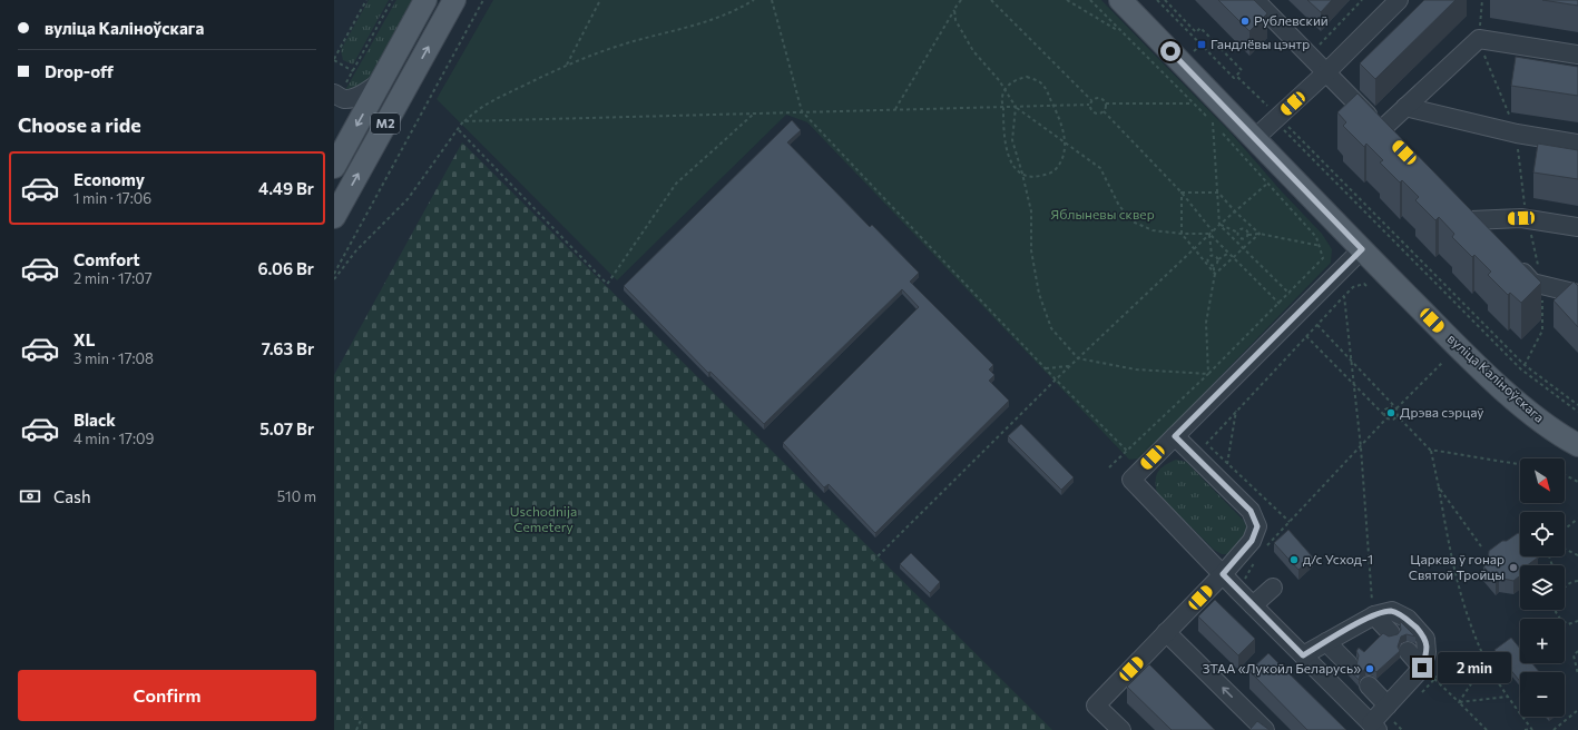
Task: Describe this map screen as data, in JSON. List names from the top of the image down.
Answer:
{
  "streets": {
    "main road": ["М2", "вуліца Каліноўскага"]
  },
  "parks": ["Яблыневы сквер", "Uschodnija Cemetery"],
  "places": {
    "other": [
      "Рублевский",
      "Дрэва сэрцаў",
      "д/с Усход-1",
      "Царква ў гонар Святой Тройцы",
      "ЗТАА «Лукойл Беларусь»"
    ],
    "transit": ["Гандлёвы цэнтр"]
  },
  "north": "bottom right",
  "page": {
    "banner": ["вуліца Каліноўскага", "Drop-off"],
    "heading": "Choose a ride",
    "list": [
      {
        "name": "Economy",
        "note": "1 min · 17:06",
        "value": "4.49 Br"
      },
      {
        "name": "Comfort",
        "note": "2 min · 17:07",
        "value": "6.06 Br"
      },
      {
        "name": "XL",
        "note": "3 min · 17:08",
        "value": "7.63 Br"
      },
      {
        "name": "Black",
        "note": "4 min · 17:09",
        "value": "5.07 Br"
      }
    ],
    "map_buttons": ["+", "−"],
    "pay": ["Cash", "510 m"],
    "bubble": "2 min",
    "buttons": "Confirm"
  }
}
